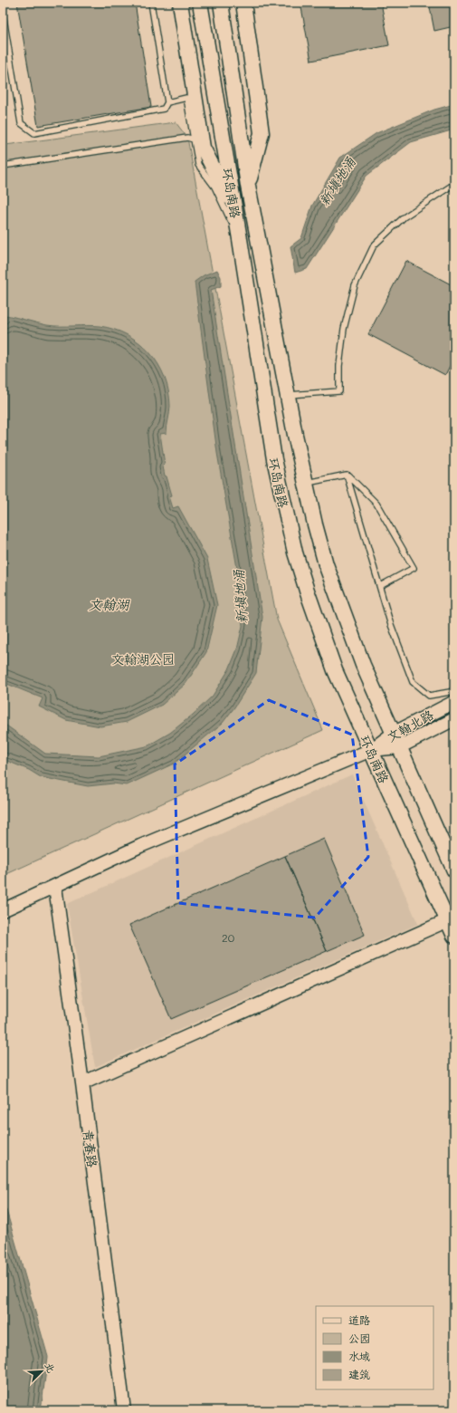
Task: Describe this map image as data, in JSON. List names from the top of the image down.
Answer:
{
  "streets": {
    "main road": ["环岛南路"],
    "street": ["文翰北路", "青春路"]
  },
  "crossings": [
    ["环岛南路", "文翰北路"]
  ],
  "water": ["新填地涌", "文翰湖"],
  "parks": ["文翰湖公园"],
  "house_numbers": ["20"],
  "legend": [
    "道路",
    "公园",
    "水域",
    "建筑"
  ],
  "north": "top right"
}
